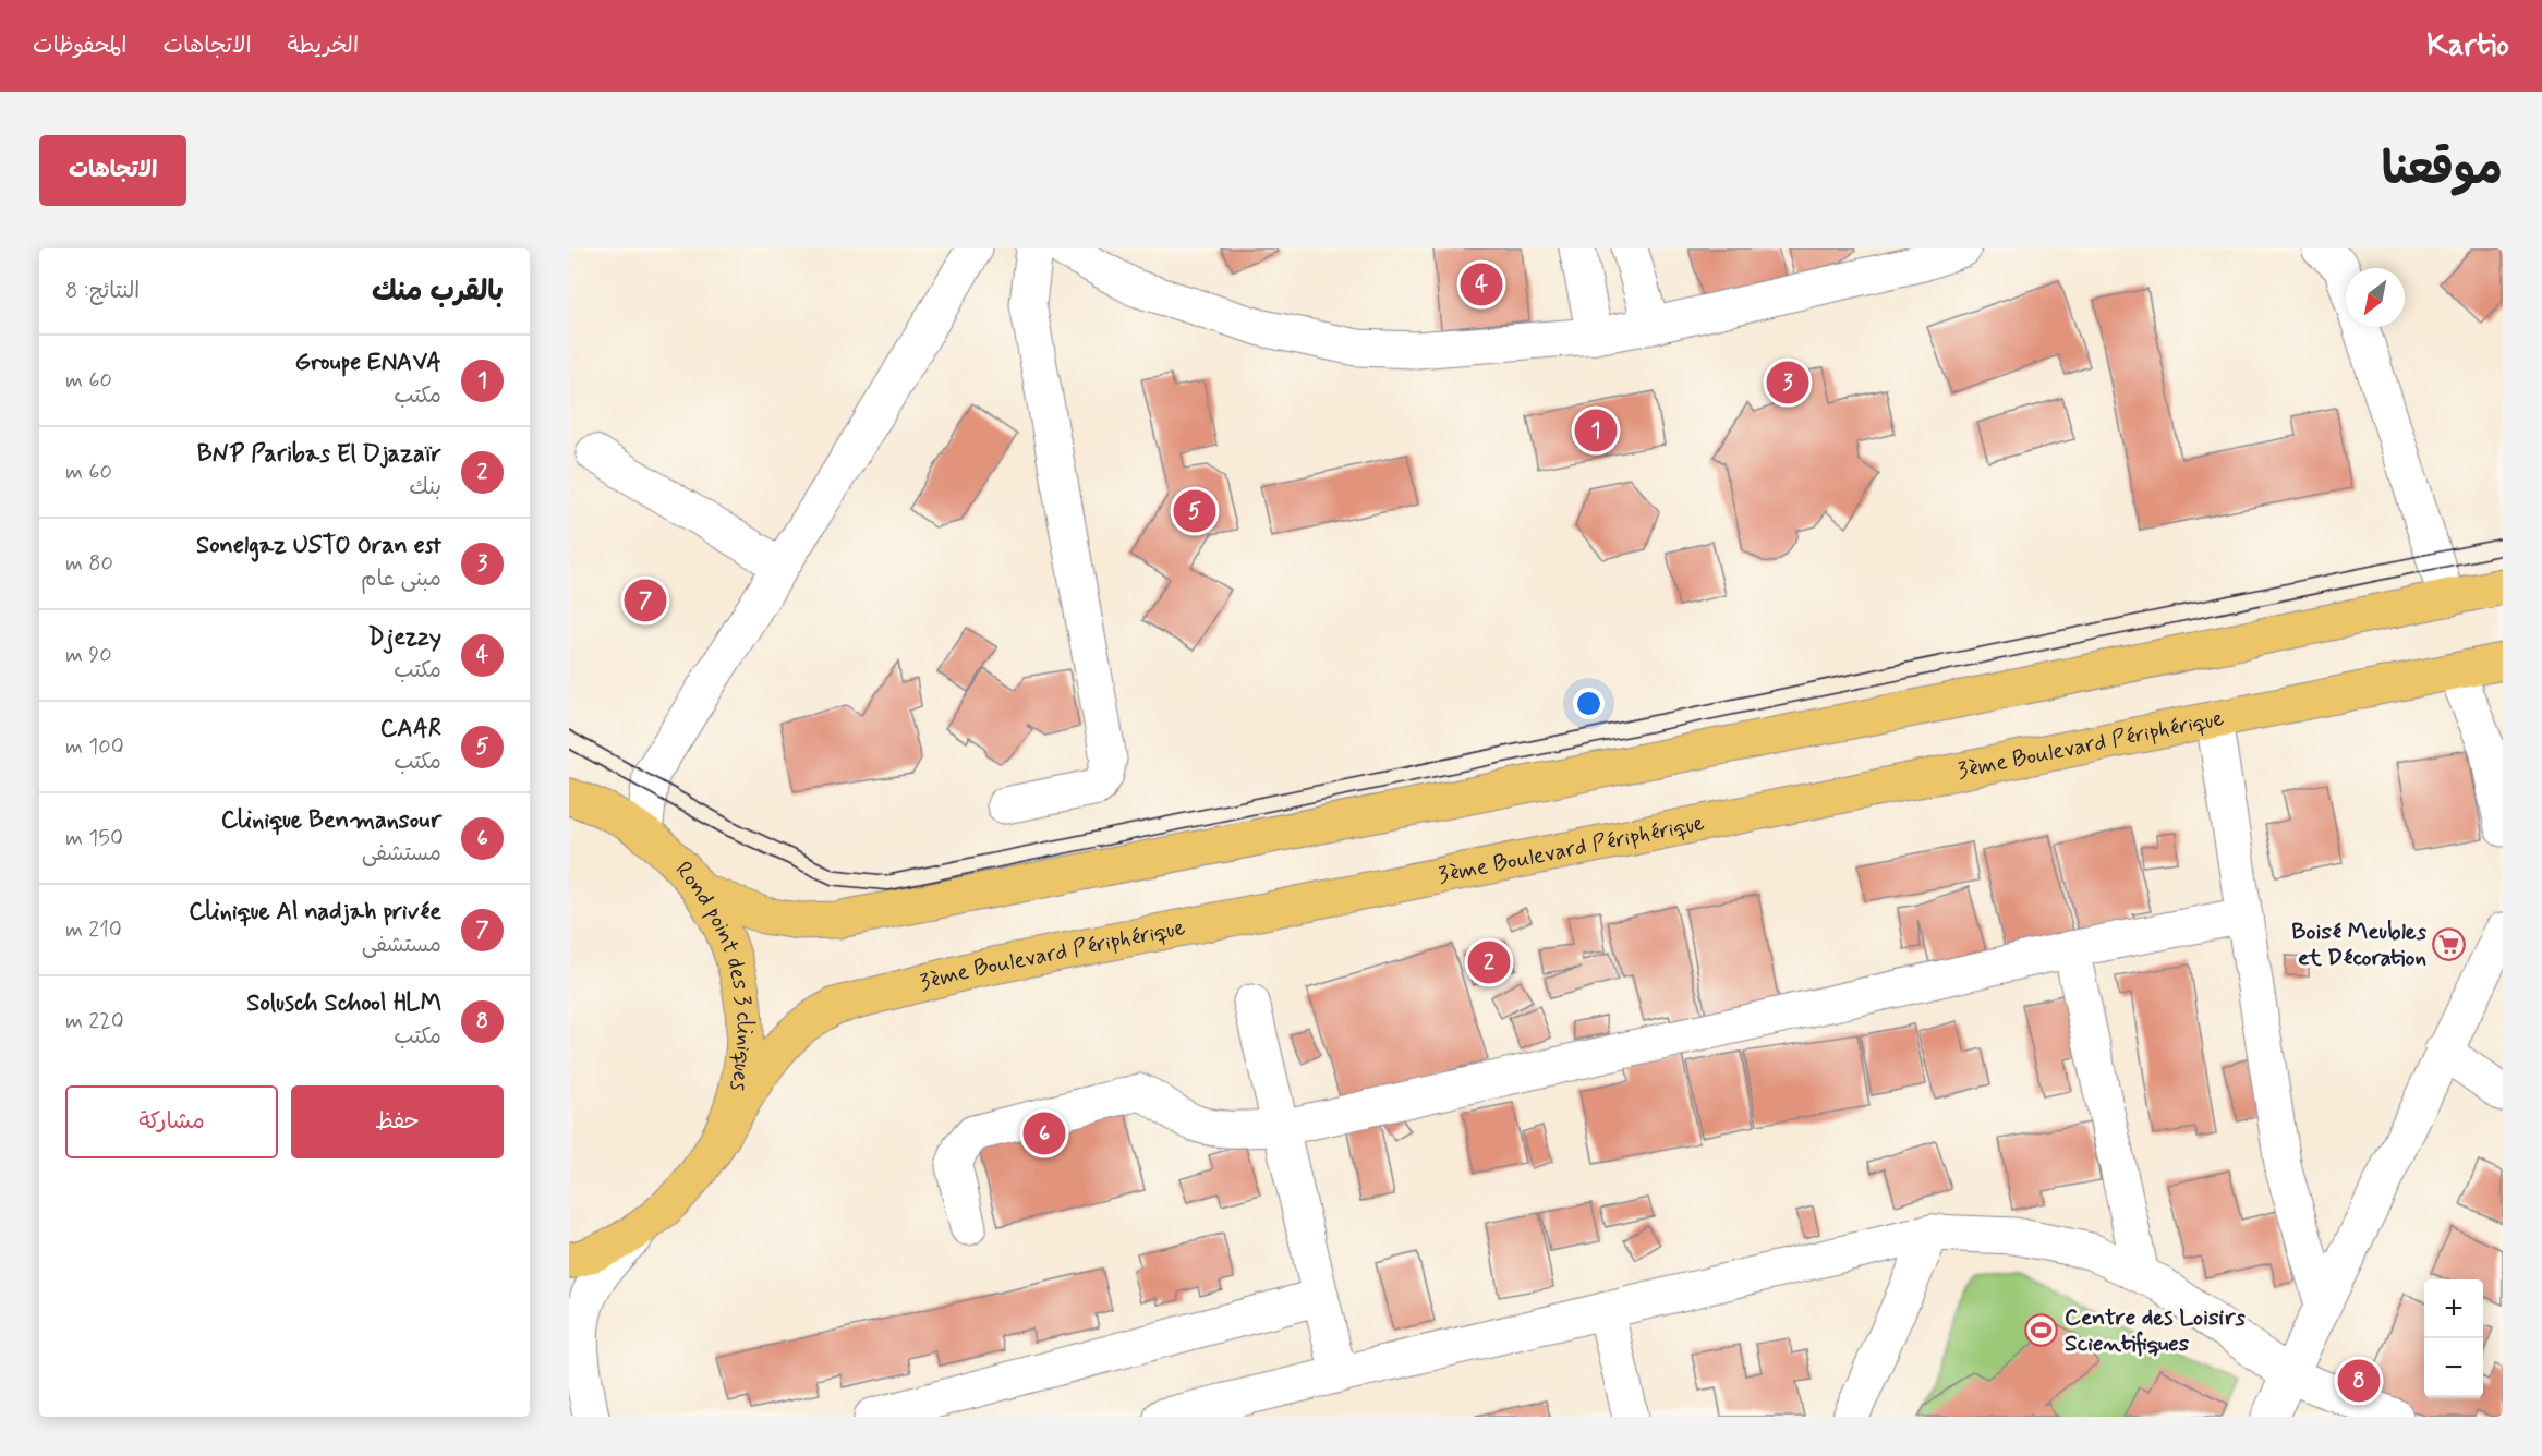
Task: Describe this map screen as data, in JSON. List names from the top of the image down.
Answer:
{
  "streets": {
    "highway": ["3ème Boulevard Périphérique", "Rond point des 3 cliniques"]
  },
  "crossings": [
    ["3ème Boulevard Périphérique", "Rond point des 3 cliniques"]
  ],
  "places": {
    "supermarket": ["Boisé Meubles et Décoration"],
    "sports": ["Centre des Loisirs Scientifiques"]
  },
  "north": "bottom left",
  "page": {
    "header": "Kartio",
    "nav": ["الخريطة", "الاتجاهات", "المحفوظات"],
    "title": "موقعنا",
    "buttons": [
      "الاتجاهات",
      ["حفظ", "مشاركة"]
    ],
    "heading": ["بالقرب منك", "النتائج: 8"],
    "pins": [
      "4",
      "3",
      "1",
      "5",
      "7",
      "2",
      "6",
      "8"
    ],
    "list": [
      {
        "mark": "1",
        "name": "Groupe ENAVA",
        "note": "مكتب",
        "value": "60 m"
      },
      {
        "mark": "2",
        "name": "BNP Paribas El Djazaïr",
        "note": "بنك",
        "value": "60 m"
      },
      {
        "mark": "3",
        "name": "Sonelgaz USTO Oran est",
        "note": "مبنى عام",
        "value": "80 m"
      },
      {
        "mark": "4",
        "name": "Djezzy",
        "note": "مكتب",
        "value": "90 m"
      },
      {
        "mark": "5",
        "name": "CAAR",
        "note": "مكتب",
        "value": "100 m"
      },
      {
        "mark": "6",
        "name": "Clinique Benmansour",
        "note": "مستشفى",
        "value": "150 m"
      },
      {
        "mark": "7",
        "name": "Clinique Al nadjah privée",
        "note": "مستشفى",
        "value": "210 m"
      },
      {
        "mark": "8",
        "name": "Solusch School HLM",
        "note": "مكتب",
        "value": "220 m"
      }
    ],
    "map_buttons": ["+", "−"]
  }
}
